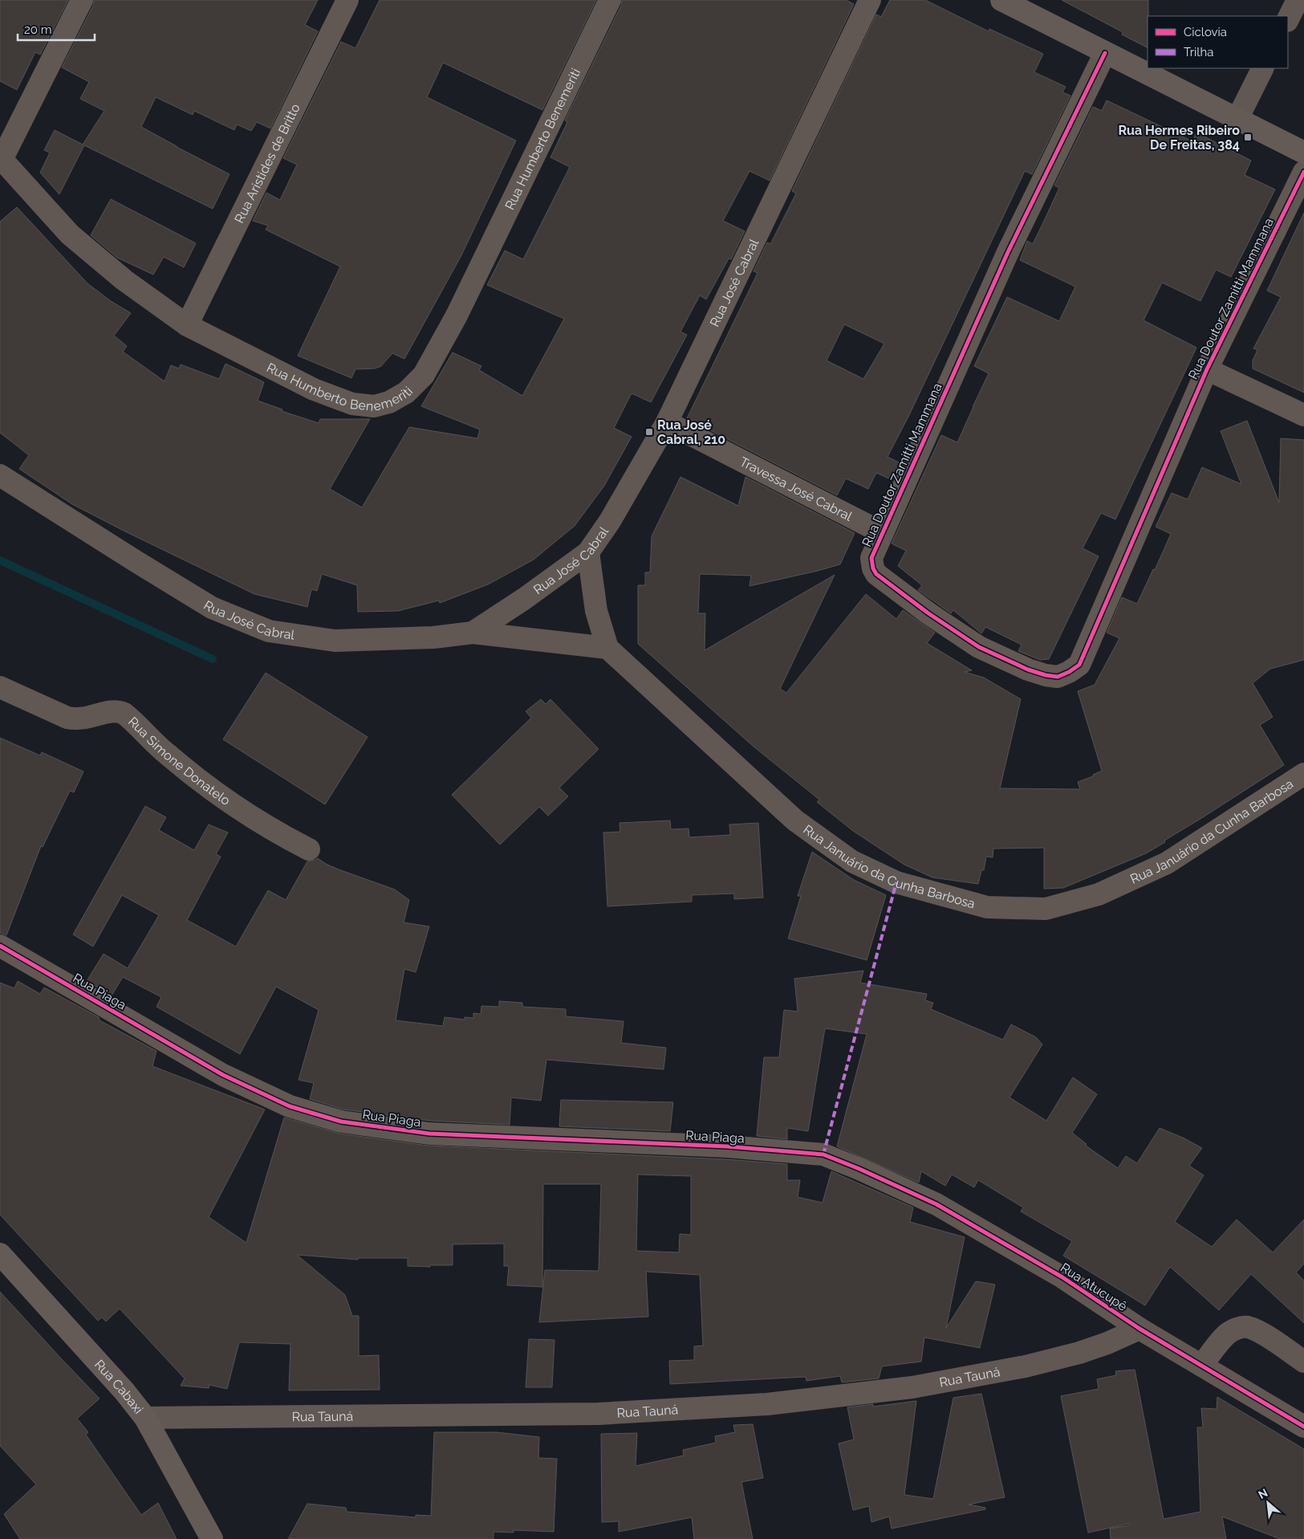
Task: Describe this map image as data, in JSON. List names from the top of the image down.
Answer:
{
  "streets": {
    "street": [
      "Rua Humberto Benemeriti",
      "Rua Aristides de Britto",
      "Rua José Cabral",
      "Rua Doutor Zamitti Mammana",
      "Travessa José Cabral",
      "Rua Simone Donatelo",
      "Rua Januário da Cunha Barbosa",
      "Rua Piaga",
      "Rua Atucupê",
      "Rua Tauná",
      "Rua Cabaxi"
    ]
  },
  "crossings": [
    ["Rua Humberto Benemeriti", "Rua Aristides de Britto"],
    ["Rua José Cabral", "Travessa José Cabral"],
    ["Rua Doutor Zamitti Mammana", "Travessa José Cabral"],
    ["Rua Piaga", "Rua Atucupê"],
    ["Rua Atucupê", "Rua Tauná"],
    ["Rua Tauná", "Rua Cabaxi"]
  ],
  "places": {
    "transit": ["Rua Hermes Ribeiro De Freitas, 384", "Rua José Cabral, 210"]
  },
  "legend": ["Ciclovia", "Trilha"],
  "scale_bar": "20 m",
  "north": "top left"
}
